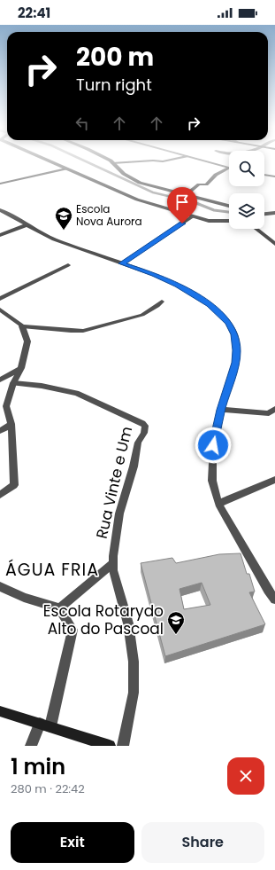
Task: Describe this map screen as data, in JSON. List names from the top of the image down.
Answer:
{
  "streets": {
    "street": ["Rua Vinte e Um"]
  },
  "districts": ["ÁGUA FRIA"],
  "places": {
    "school or university": ["Escola Nova Aurora", "Escola Rotarydo Alto do Pascoal"]
  },
  "page": {
    "status": "22:41",
    "turn": ["200 m", "Turn right"],
    "heading": ["1 min", "280 m · 22:42"],
    "buttons": ["Exit", "Share"]
  }
}
